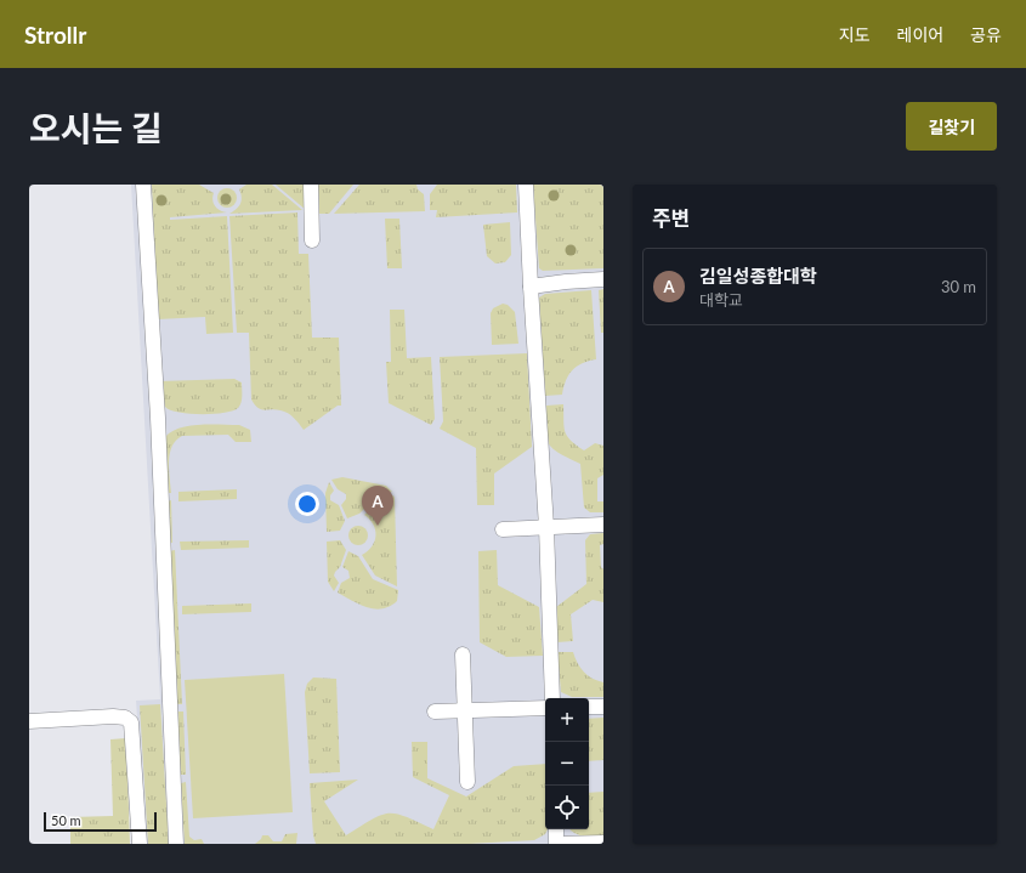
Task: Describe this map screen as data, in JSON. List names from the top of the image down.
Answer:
{
  "scale_bar": "50 m",
  "page": {
    "header": "Strollr",
    "nav": ["지도", "레이어", "공유"],
    "title": "오시는 길",
    "buttons": "길찾기",
    "heading": "주변",
    "list": [
      {
        "mark": "A",
        "name": "김일성종합대학",
        "note": "대학교",
        "value": "30 m"
      }
    ],
    "pins": "A",
    "map_buttons": ["+", "−"],
    "scale": "50 m"
  }
}
